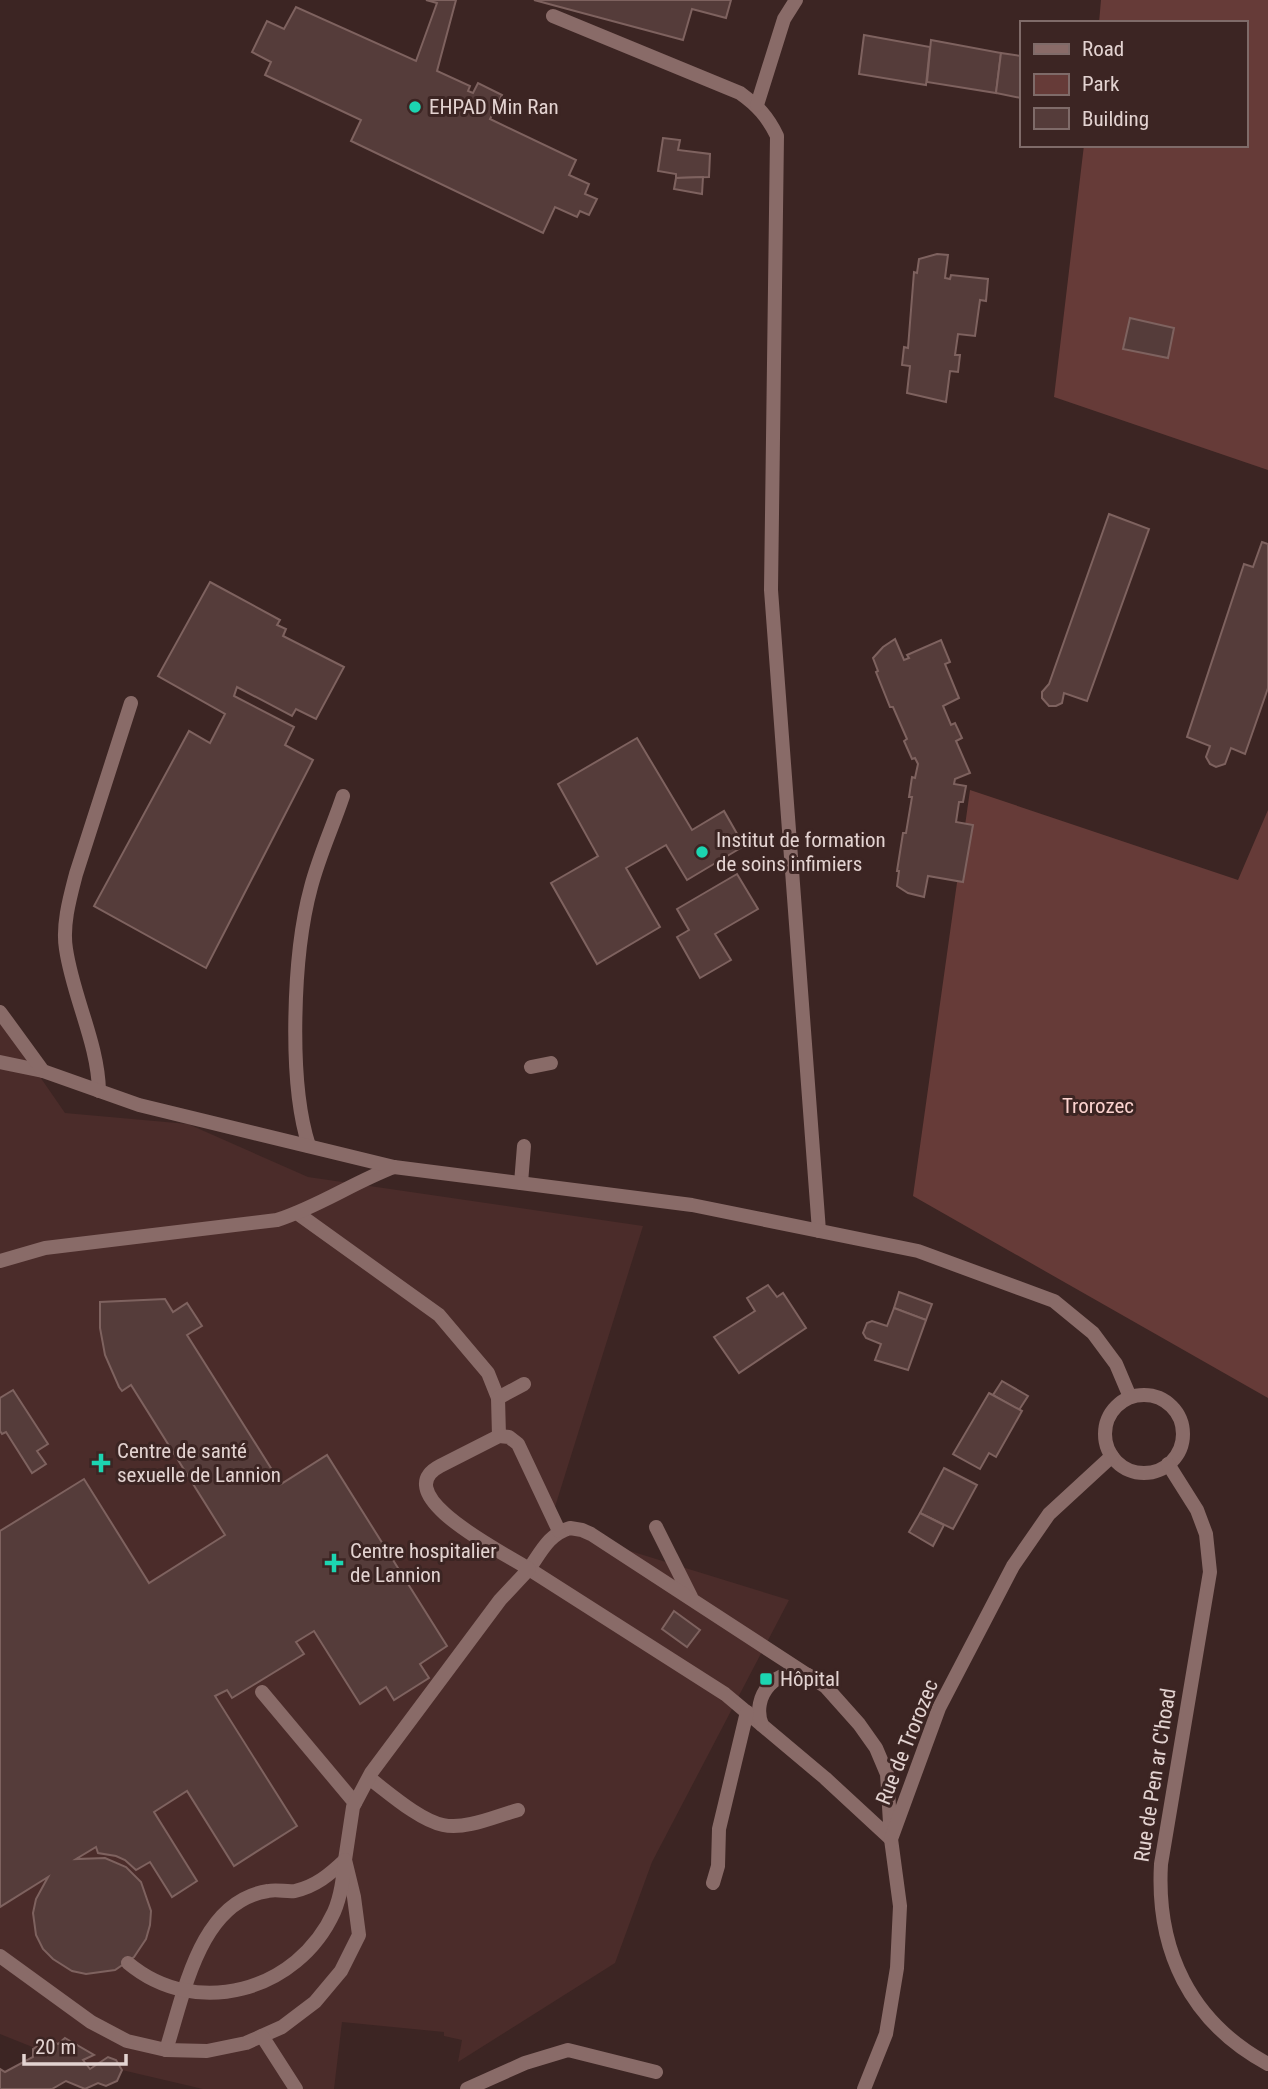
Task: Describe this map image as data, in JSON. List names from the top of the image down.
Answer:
{
  "streets": {
    "street": ["Rue de Trorozec", "Rue de Pen ar C'hoad"]
  },
  "crossings": [
    ["Rue de Trorozec", "Rue de Pen ar C'hoad"]
  ],
  "parks": ["Trorozec"],
  "places": {
    "other": ["EHPAD Min Ran", "Institut de formation de soins infimiers"],
    "health": ["Centre de santé sexuelle de Lannion", "Centre hospitalier de Lannion"],
    "transit": ["Hôpital"]
  },
  "legend": ["Road", "Park", "Building"],
  "scale_bar": "20 m"
}
